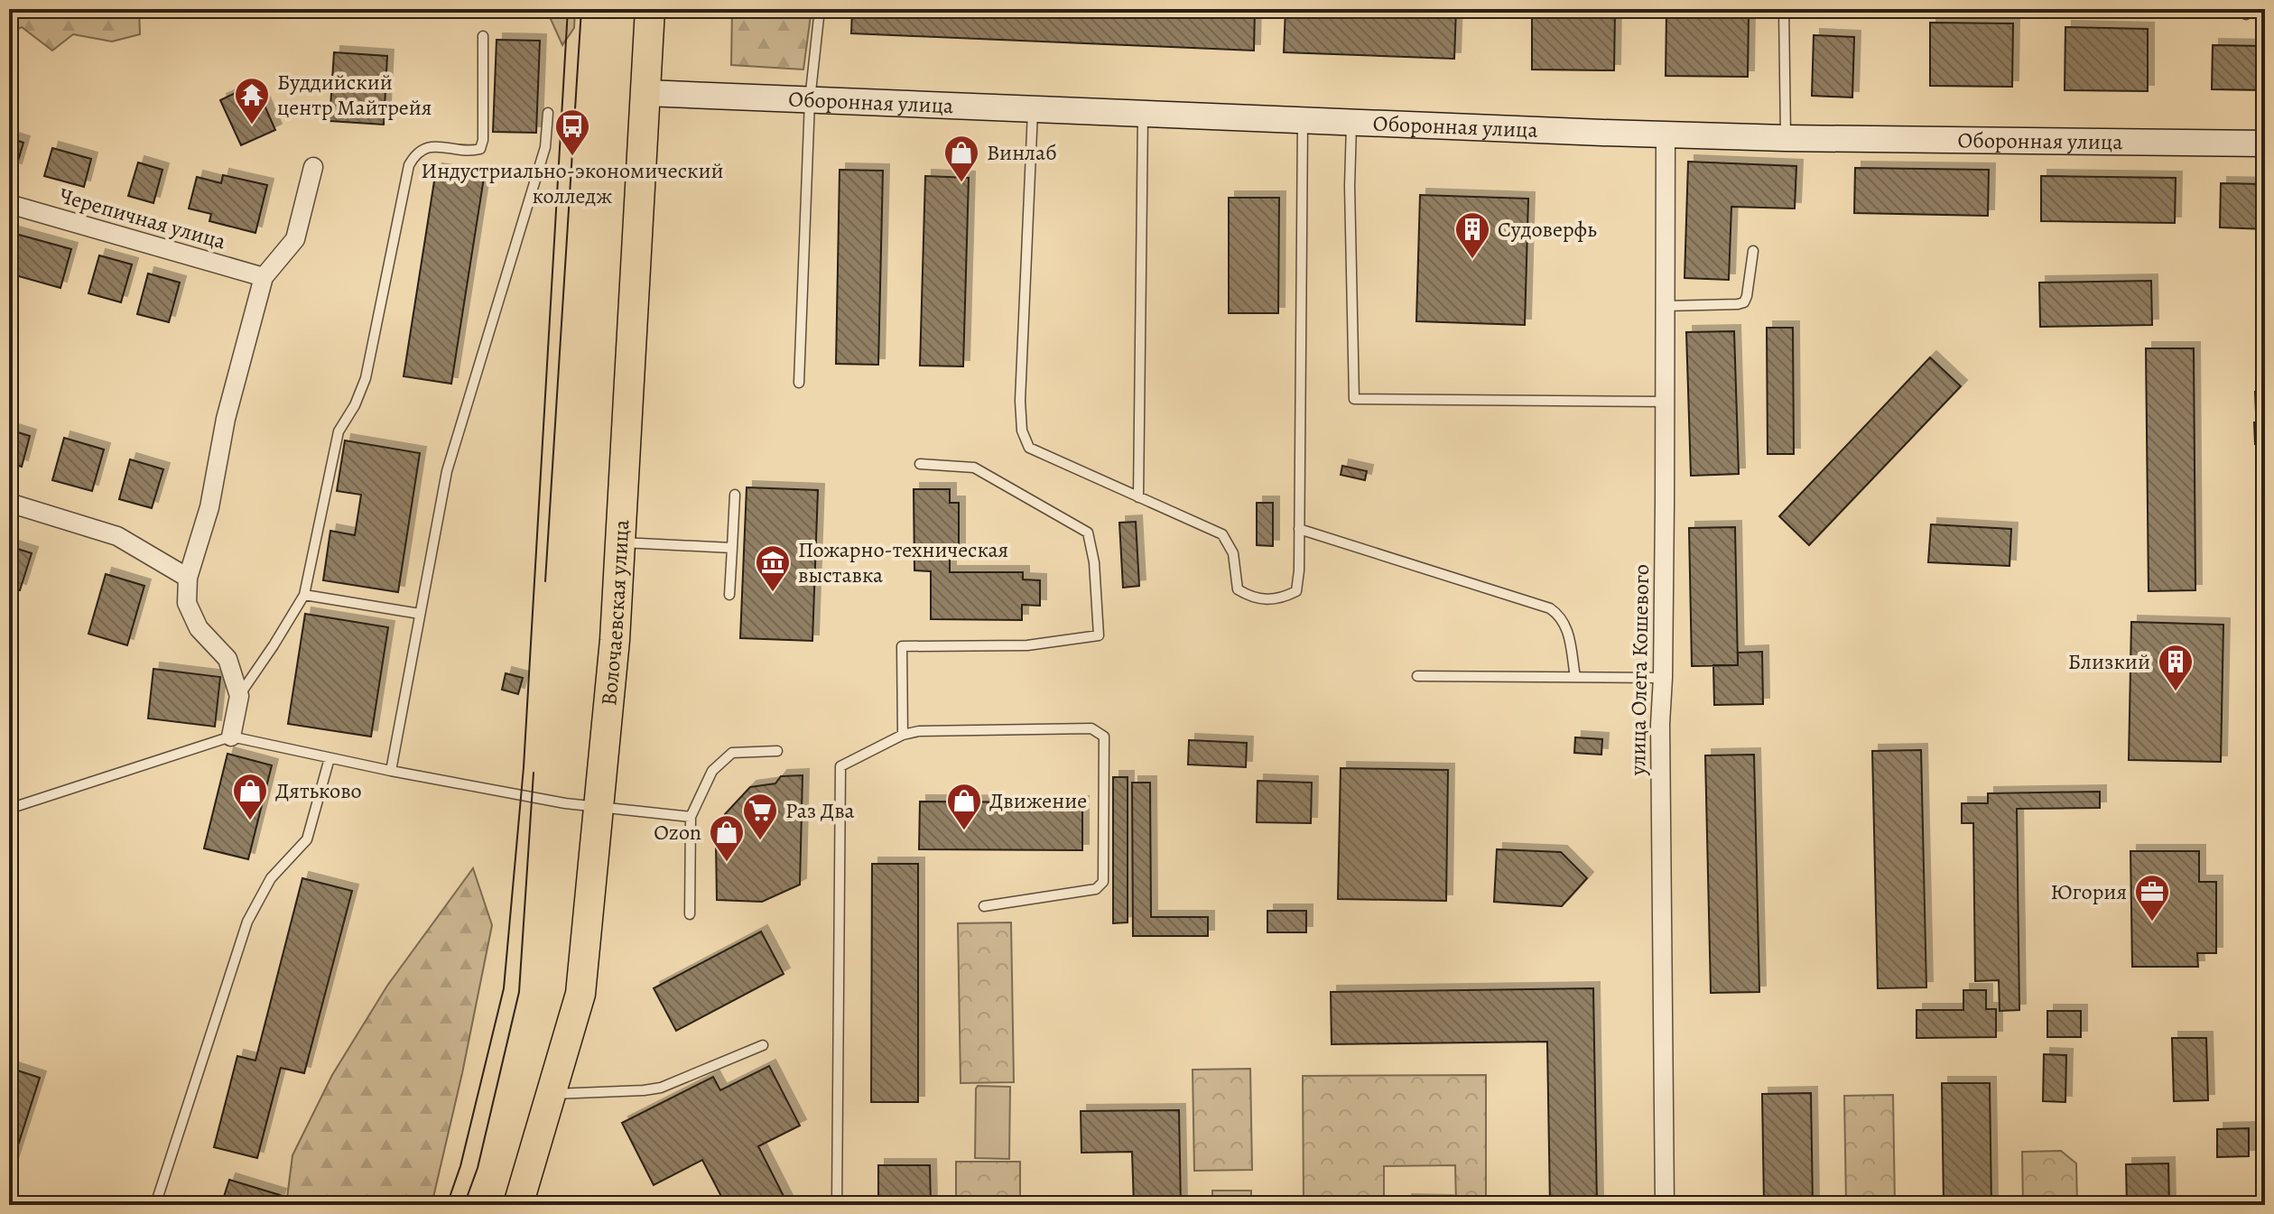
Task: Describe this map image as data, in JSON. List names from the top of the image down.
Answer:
{
  "streets": {
    "main road": ["Волочаевская улица"],
    "street": ["Оборонная улица", "Черепичная улица", "улица Олега Кошевого"]
  },
  "crossings": [
    ["Оборонная улица", "Волочаевская улица"],
    ["Оборонная улица", "улица Олега Кошевого"]
  ],
  "places": {
    "temple": ["Буддийский центр Майтрейя"],
    "bus stop": ["Индустриально-экономический колледж"],
    "shop": [
      "Винлаб",
      "Дятьково",
      "Движение",
      "Ozon"
    ],
    "building": ["Судоверфь", "Близкий"],
    "museum": ["Пожарно-техническая выставка"],
    "supermarket": ["Раз Два"],
    "office": ["Югория"]
  }
}
